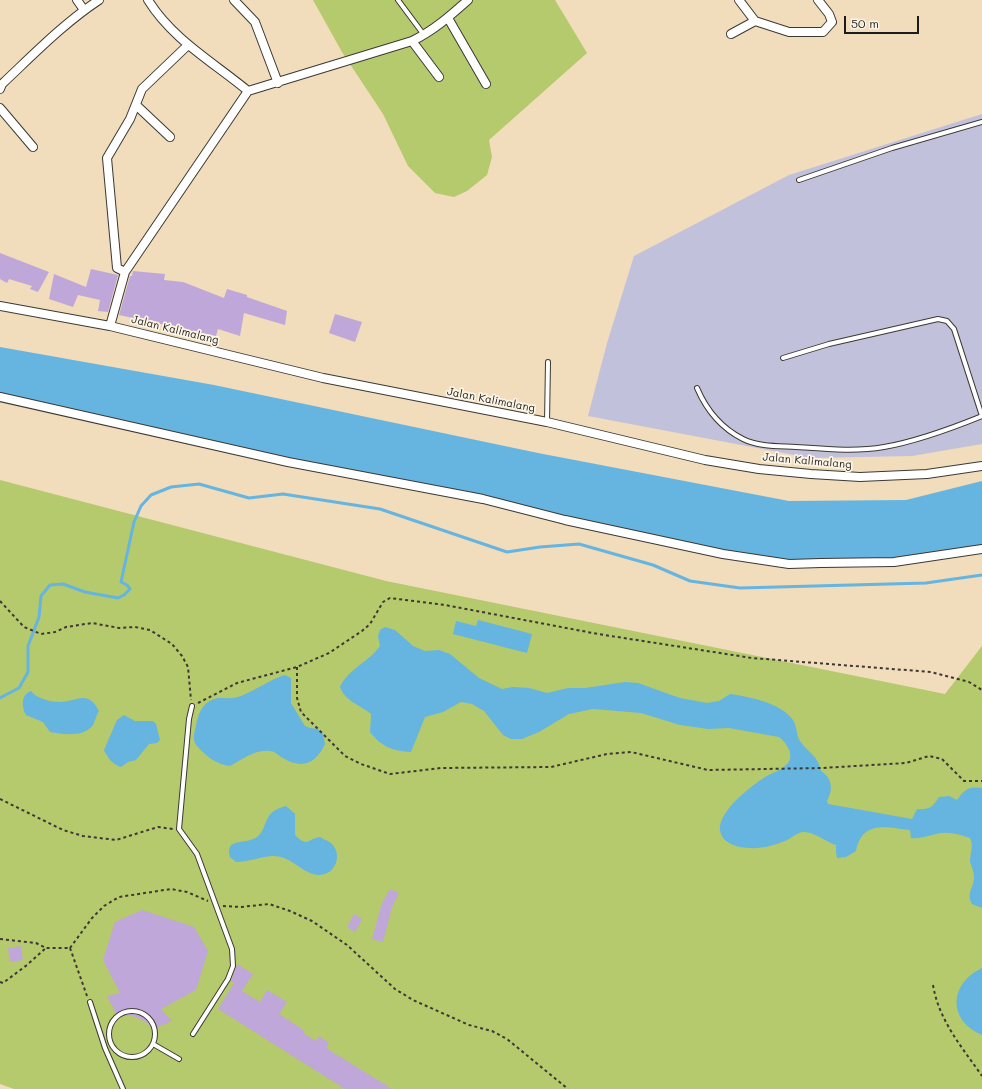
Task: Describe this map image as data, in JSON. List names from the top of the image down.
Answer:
{
  "streets": {
    "street": ["Jalan Kalimalang"]
  },
  "scale_bar": "50 m"
}
